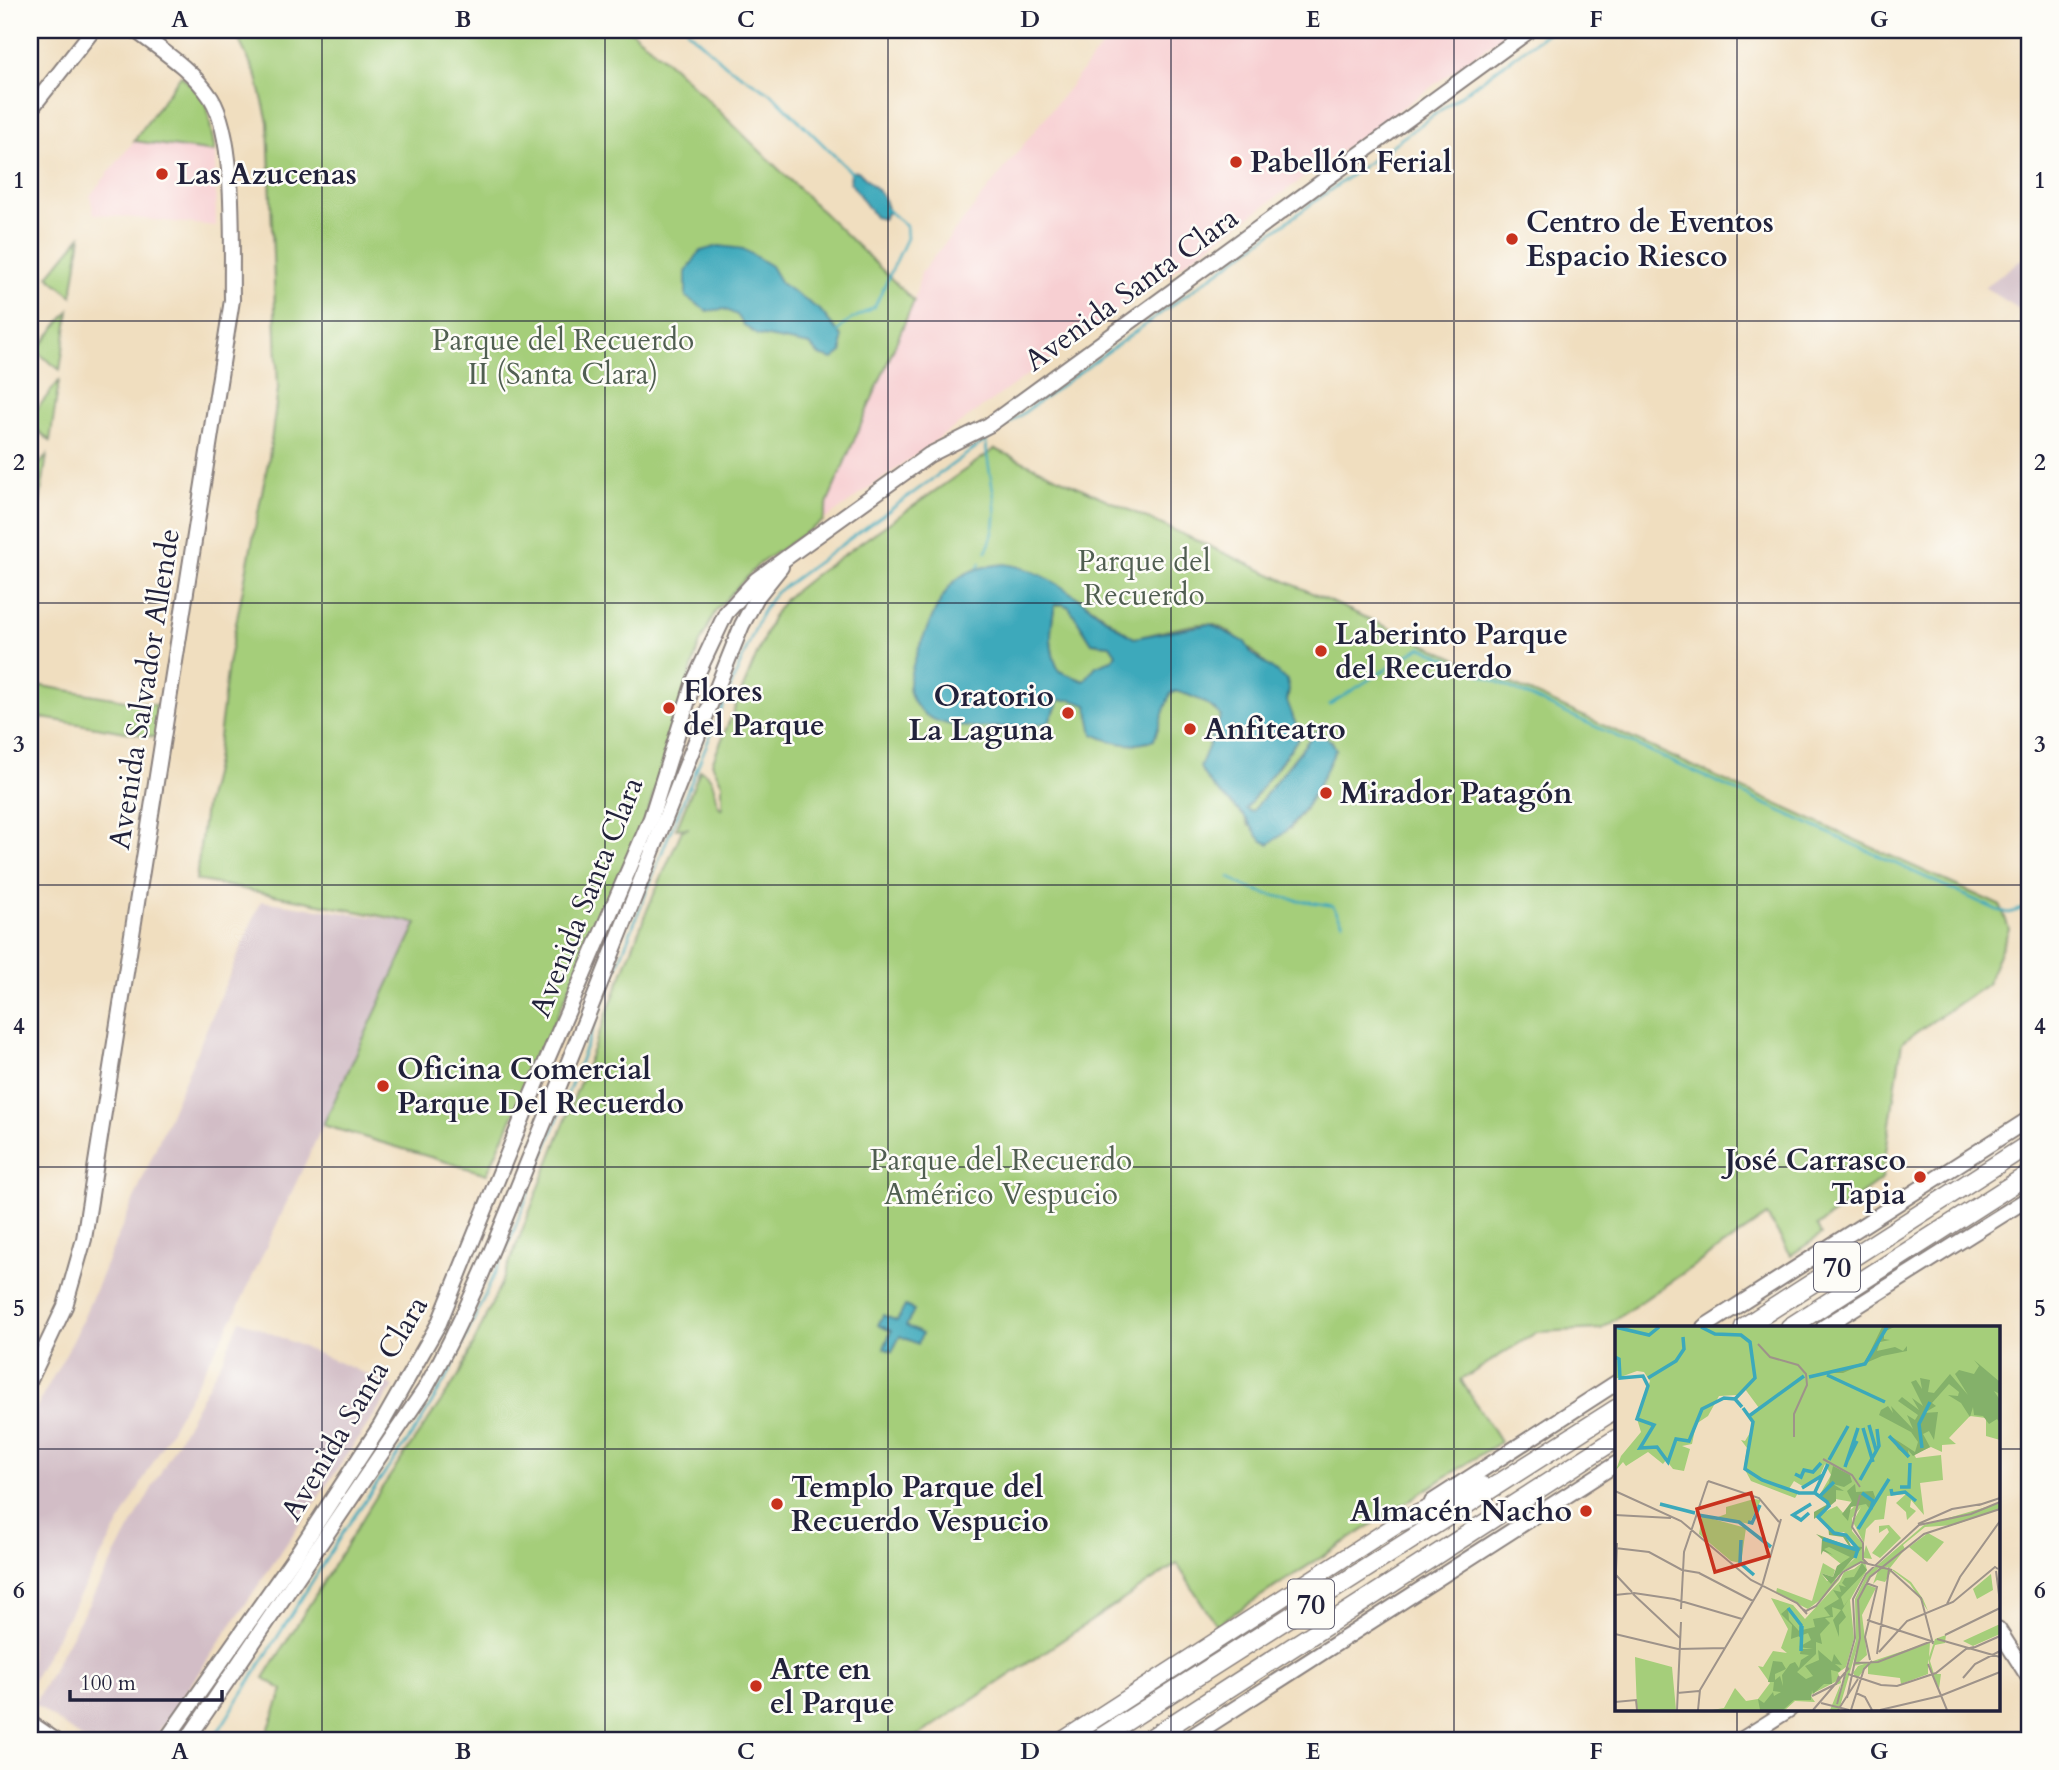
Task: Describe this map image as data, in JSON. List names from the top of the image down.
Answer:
{
  "streets": {
    "highway": ["70"],
    "street": ["Avenida Santa Clara", "Avenida Salvador Allende"]
  },
  "parks": ["Parque del Recuerdo II (Santa Clara)", "Parque del Recuerdo", "Parque del Recuerdo Américo Vespucio"],
  "places": [
    "Pabellón Ferial",
    "Las Azucenas",
    "Centro de Eventos Espacio Riesco",
    "Laberinto Parque del Recuerdo",
    "Flores del Parque",
    "Oratorio La Laguna",
    "Anfiteatro",
    "Mirador Patagón",
    "Oficina Comercial Parque Del Recuerdo",
    "José Carrasco Tapia",
    "Templo Parque del Recuerdo Vespucio",
    "Almacén Nacho",
    "Arte en el Parque"
  ],
  "scale_bar": "100 m",
  "grid": {
    "columns": [
      "A",
      "B",
      "C",
      "D",
      "E",
      "F",
      "G"
    ],
    "rows": [
      "1",
      "2",
      "3",
      "4",
      "5",
      "6"
    ]
  }
}
